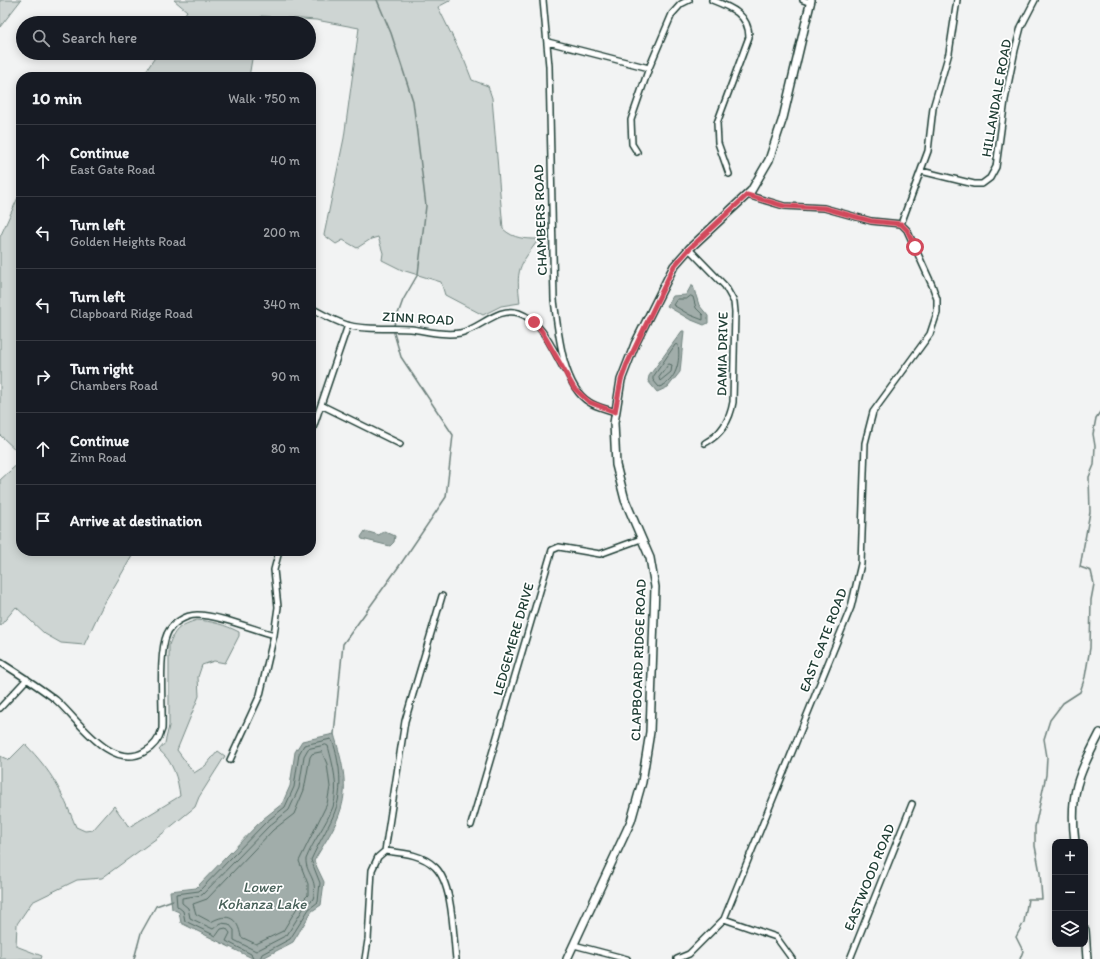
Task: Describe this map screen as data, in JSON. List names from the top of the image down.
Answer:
{
  "streets": {
    "main road": ["CLAPBOARD RIDGE ROAD"],
    "street": [
      "HILLANDALE ROAD",
      "CHAMBERS ROAD",
      "ZINN ROAD",
      "DAMIA DRIVE",
      "LEDGEMERE DRIVE",
      "EAST GATE ROAD",
      "EASTWOOD ROAD"
    ]
  },
  "crossings": [
    ["CHAMBERS ROAD", "ZINN ROAD"],
    ["CHAMBERS ROAD", "CLAPBOARD RIDGE ROAD"],
    ["DAMIA DRIVE", "CLAPBOARD RIDGE ROAD"],
    ["LEDGEMERE DRIVE", "CLAPBOARD RIDGE ROAD"]
  ],
  "water": ["Lower Kohanza Lake"],
  "page": {
    "search": "Search here",
    "heading": ["10 min", "Walk · 750 m"],
    "list": [
      ["Continue", "East Gate Road", "40 m"],
      ["Turn left", "Golden Heights Road", "200 m"],
      ["Turn left", "Clapboard Ridge Road", "340 m"],
      ["Turn right", "Chambers Road", "90 m"],
      ["Continue", "Zinn Road", "80 m"],
      "Arrive at destination"
    ],
    "map_buttons": ["+", "−"]
  }
}
